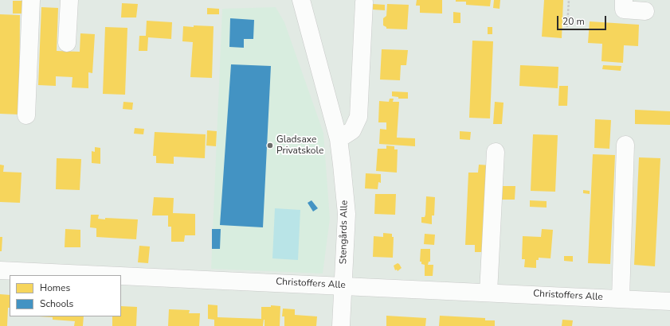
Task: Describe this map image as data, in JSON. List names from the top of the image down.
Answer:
{
  "streets": {
    "street": ["Stengårds Alle", "Christoffers Alle"]
  },
  "crossings": [
    ["Stengårds Alle", "Christoffers Alle"]
  ],
  "places": ["Gladsaxe Privatskole"],
  "legend": ["Homes", "Schools"],
  "scale_bar": "20 m"
}
